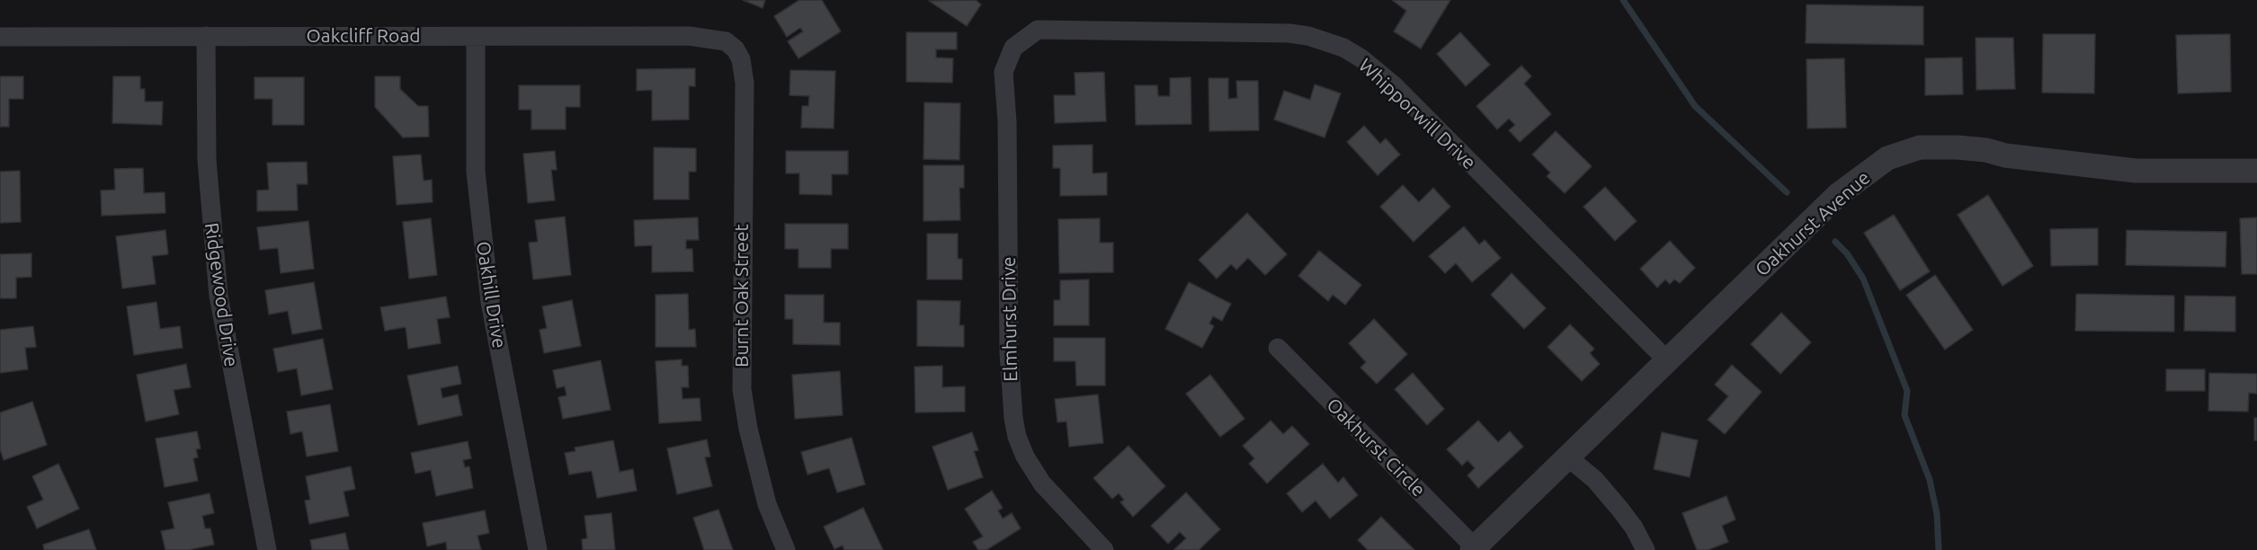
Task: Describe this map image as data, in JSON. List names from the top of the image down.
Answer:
{
  "streets": {
    "street": [
      "Oakcliff Road",
      "Whipporwill Drive",
      "Oakhurst Avenue",
      "Ridgewood Drive",
      "Oakhill Drive",
      "Burnt Oak Street",
      "Elmhurst Drive",
      "Oakhurst Circle"
    ]
  },
  "crossings": [
    ["Oakcliff Road", "Ridgewood Drive"],
    ["Oakcliff Road", "Oakhill Drive"],
    ["Oakcliff Road", "Burnt Oak Street"],
    ["Whipporwill Drive", "Oakhurst Avenue"],
    ["Whipporwill Drive", "Elmhurst Drive"],
    ["Oakhurst Avenue", "Oakhurst Circle"]
  ]
}
